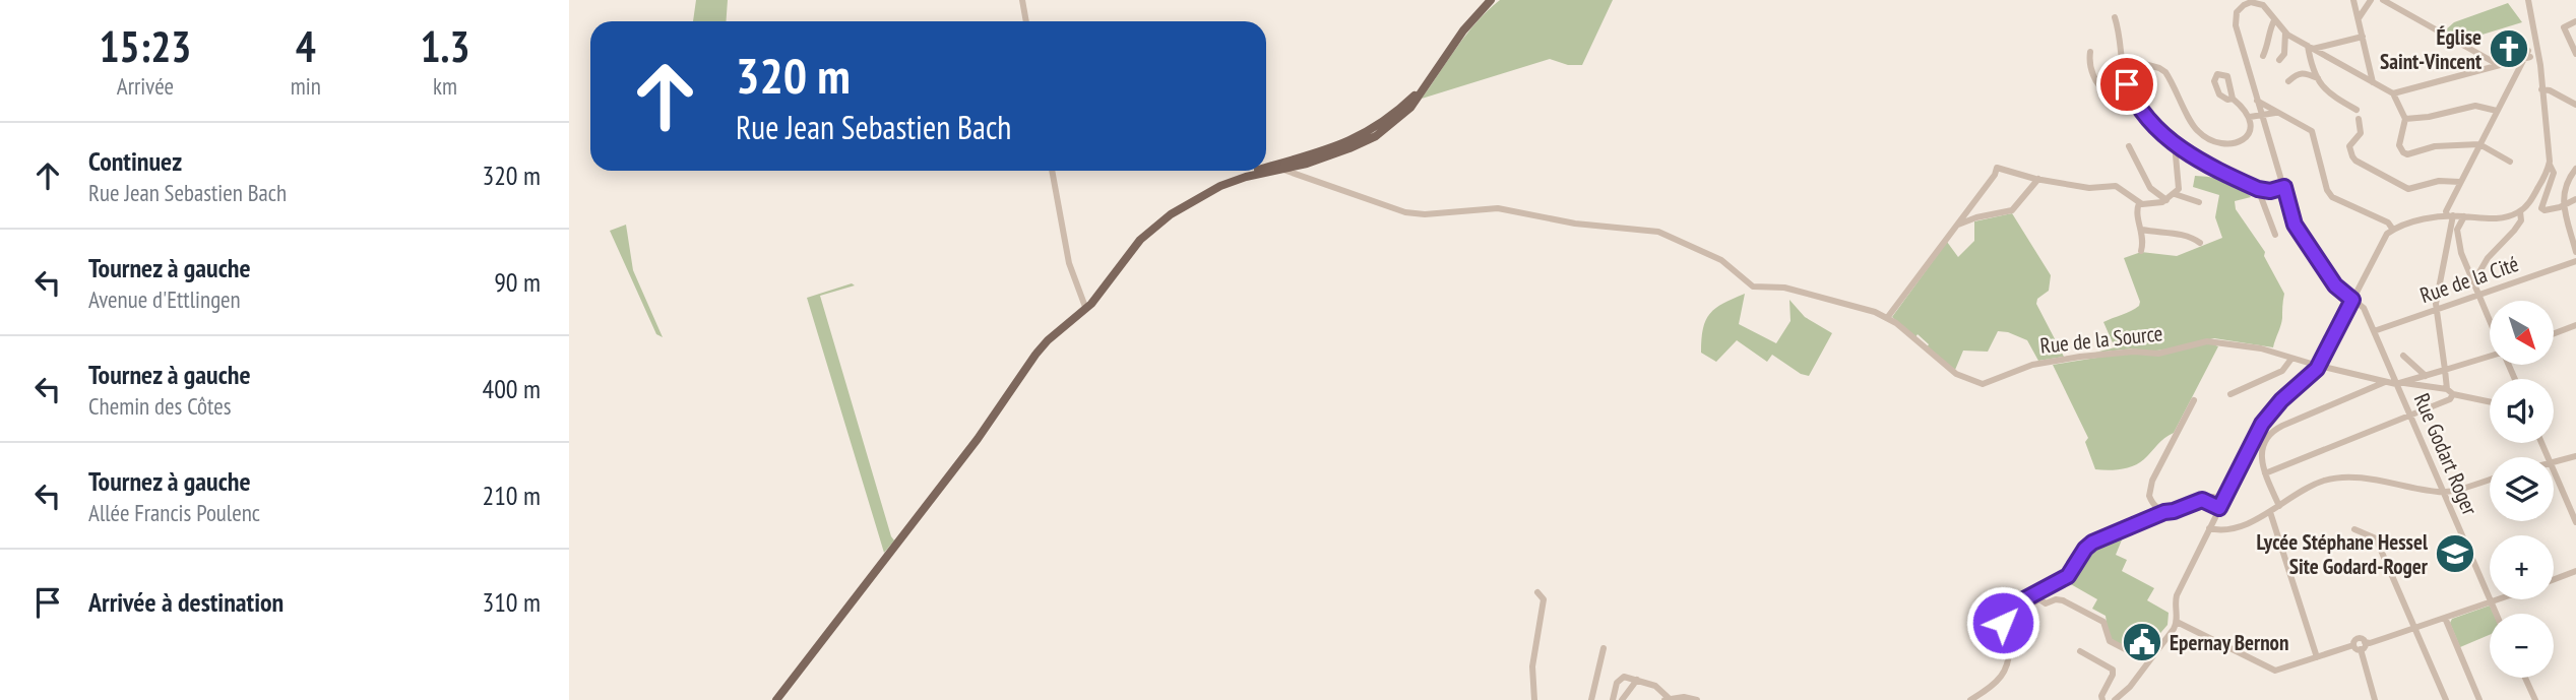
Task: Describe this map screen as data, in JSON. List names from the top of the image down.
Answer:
{
  "streets": {
    "street": ["Rue de la Cité", "Rue de la Source", "Rue Godart Roger"]
  },
  "crossings": [
    ["Rue de la Cité", "Rue Godart Roger"],
    ["Rue de la Source", "Rue Godart Roger"]
  ],
  "places": {
    "church": ["Église Saint-Vincent"],
    "school or university": ["Lycée Stéphane Hessel Site Godard-Roger"],
    "public building": ["Epernay Bernon"]
  },
  "north": "bottom right",
  "page": {
    "eta": [
      "15:23",
      "Arrivée",
      "4",
      "min",
      "1.3",
      "km"
    ],
    "turn": ["320 m", "Rue Jean Sebastien Bach"],
    "list": [
      {
        "name": "Continuez",
        "note": "Rue Jean Sebastien Bach",
        "value": "320 m"
      },
      {
        "name": "Tournez à gauche",
        "note": "Avenue d'Ettlingen",
        "value": "90 m"
      },
      {
        "name": "Tournez à gauche",
        "note": "Chemin des Côtes",
        "value": "400 m"
      },
      {
        "name": "Tournez à gauche",
        "note": "Allée Francis Poulenc",
        "value": "210 m"
      },
      {
        "name": "Arrivée à destination",
        "value": "310 m"
      }
    ],
    "map_buttons": ["+", "−"]
  }
}
